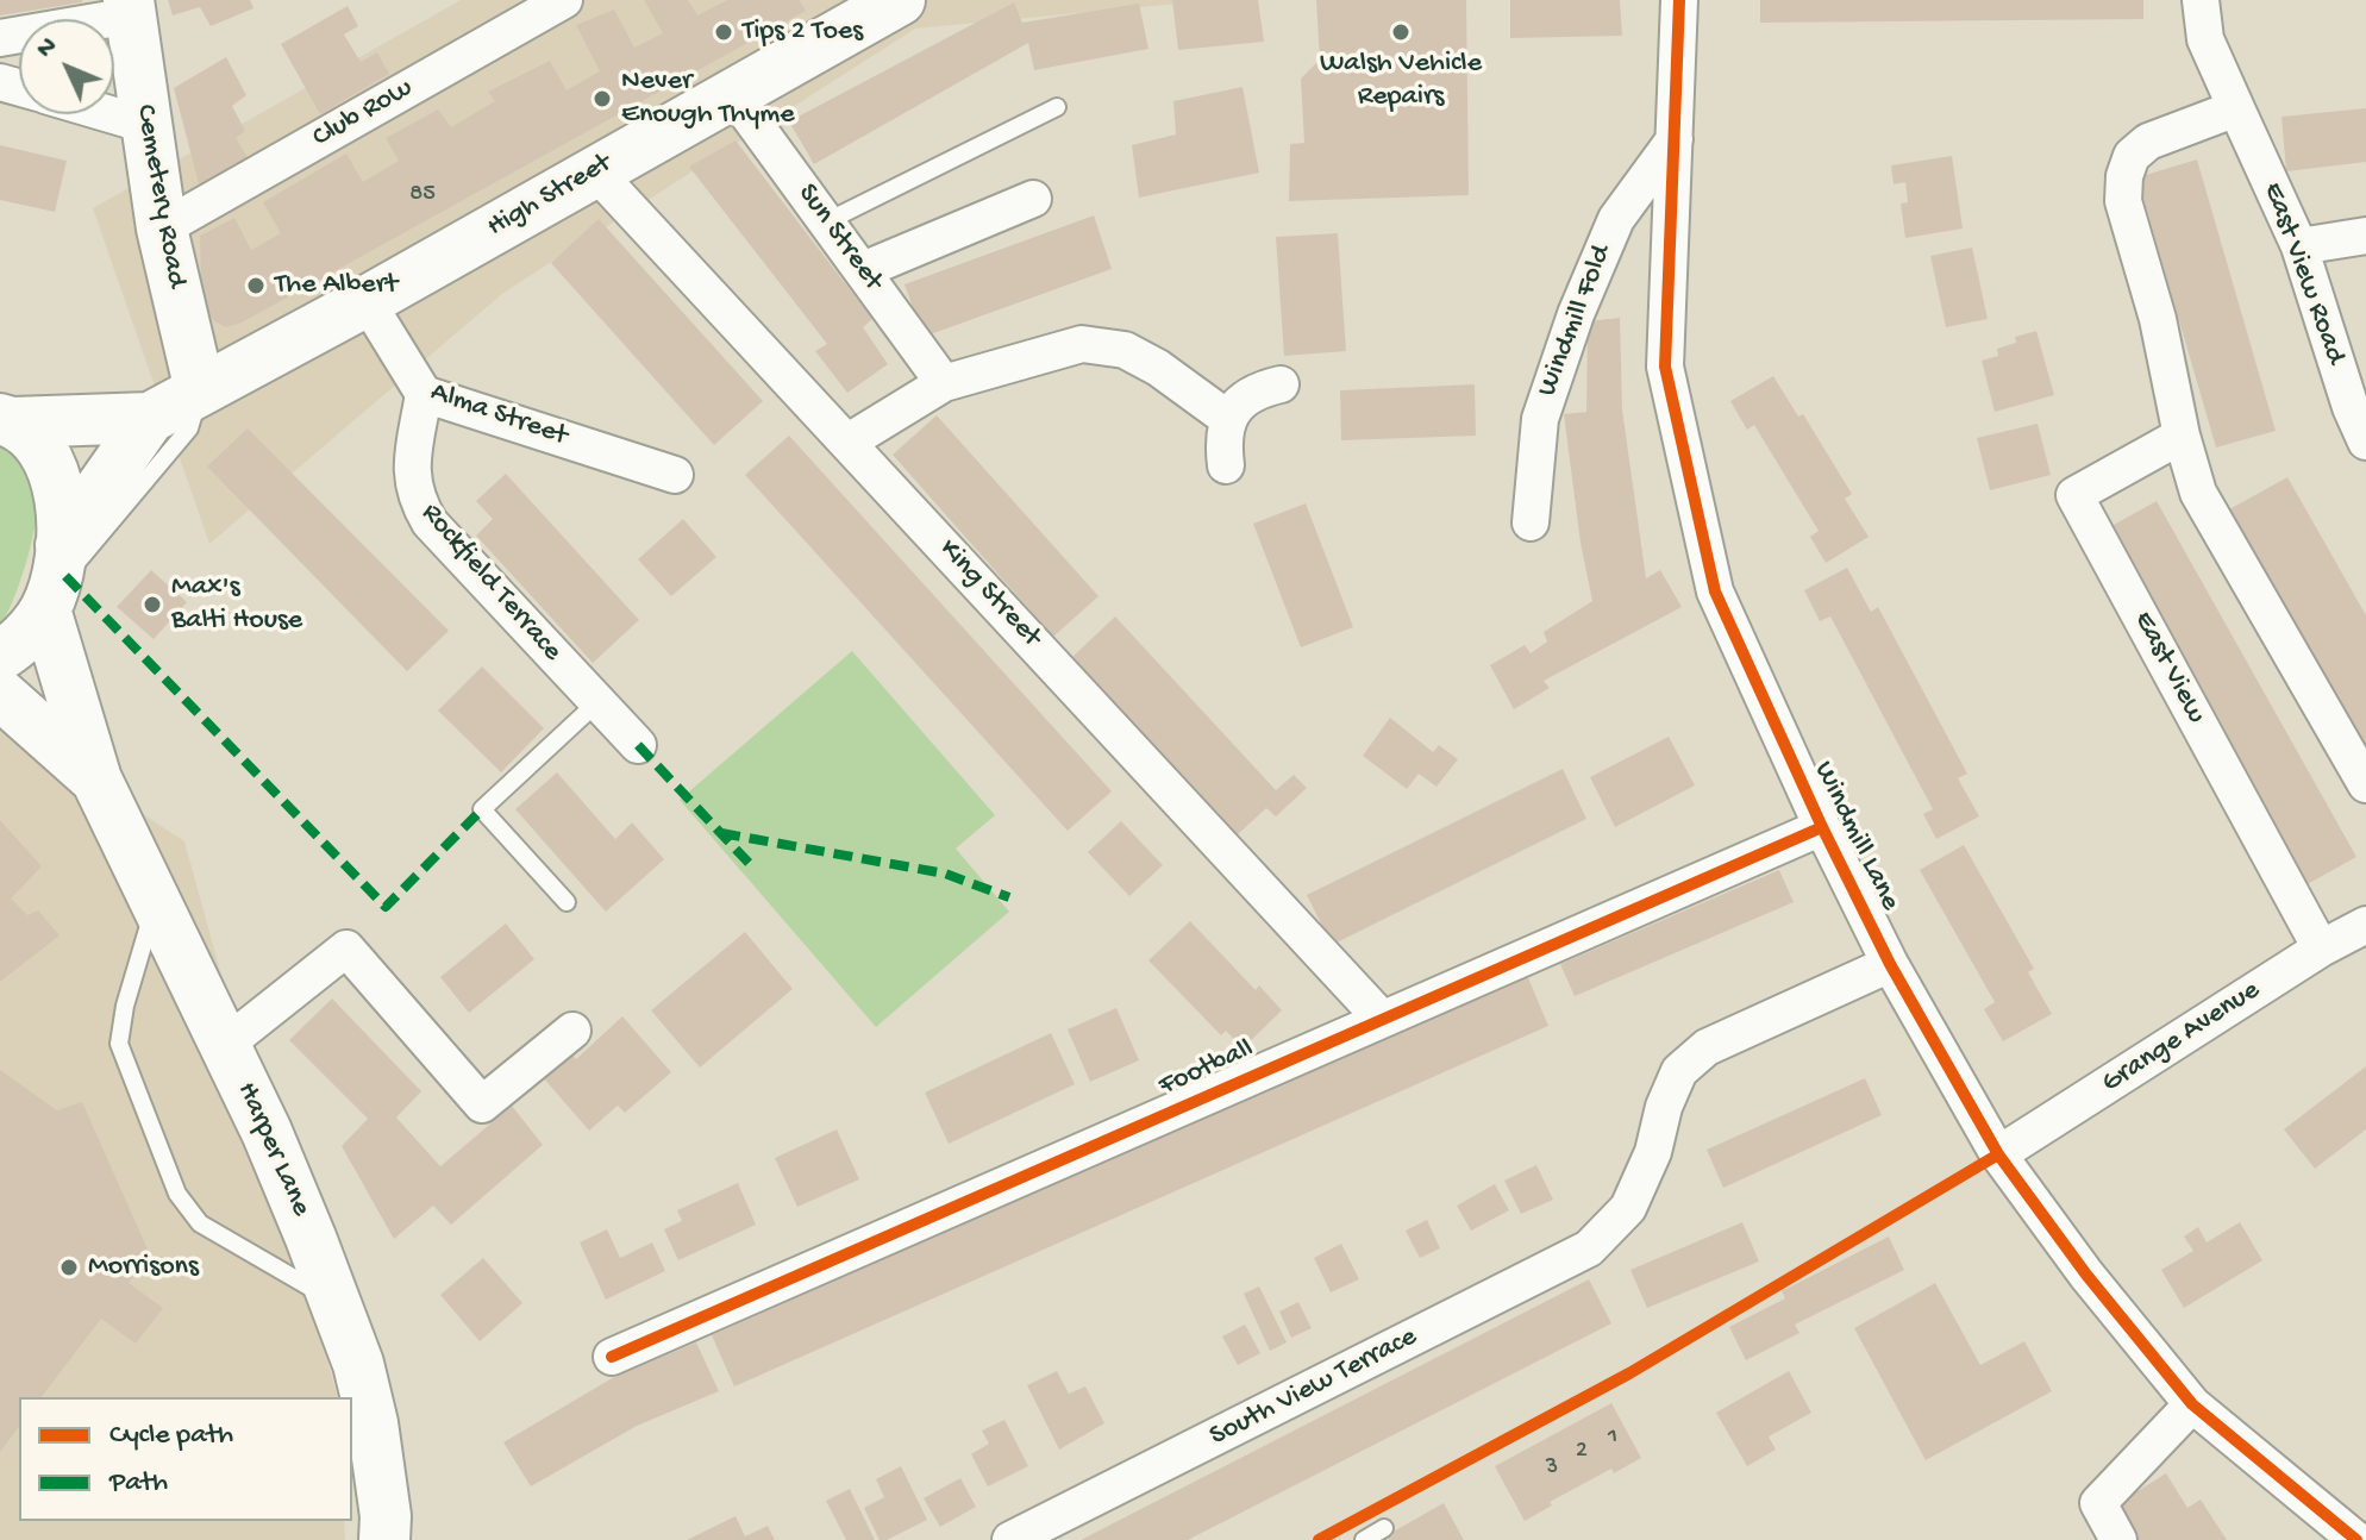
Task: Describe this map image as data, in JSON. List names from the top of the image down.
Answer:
{
  "streets": {
    "street": [
      "Club Row",
      "Cemetery Road",
      "High Street",
      "Sun Street",
      "East View Road",
      "Windmill Fold",
      "Alma Street",
      "Rockfield Terrace",
      "King Street",
      "East View",
      "Windmill Lane",
      "Grange Avenue",
      "Football",
      "Harper Lane",
      "South View Terrace"
    ]
  },
  "crossings": [
    ["Club Row", "Cemetery Road"],
    ["Cemetery Road", "High Street"],
    ["High Street", "Sun Street"],
    ["High Street", "Alma Street"],
    ["High Street", "King Street"],
    ["High Street", "Harper Lane"],
    ["Windmill Fold", "Windmill Lane"],
    ["Alma Street", "Rockfield Terrace"],
    ["King Street", "Football"],
    ["East View", "Grange Avenue"],
    ["Windmill Lane", "Grange Avenue"],
    ["Windmill Lane", "Football"],
    ["Windmill Lane", "South View Terrace"]
  ],
  "places": [
    "Tips 2 Toes",
    "Walsh Vehicle Repairs",
    "Never Enough Thyme",
    "The Albert",
    "Max's Balti House",
    "Morrisons"
  ],
  "house_numbers": [
    "85",
    "1",
    "2",
    "3"
  ],
  "legend": ["Cycle path", "Path"],
  "north": "top left"
}
